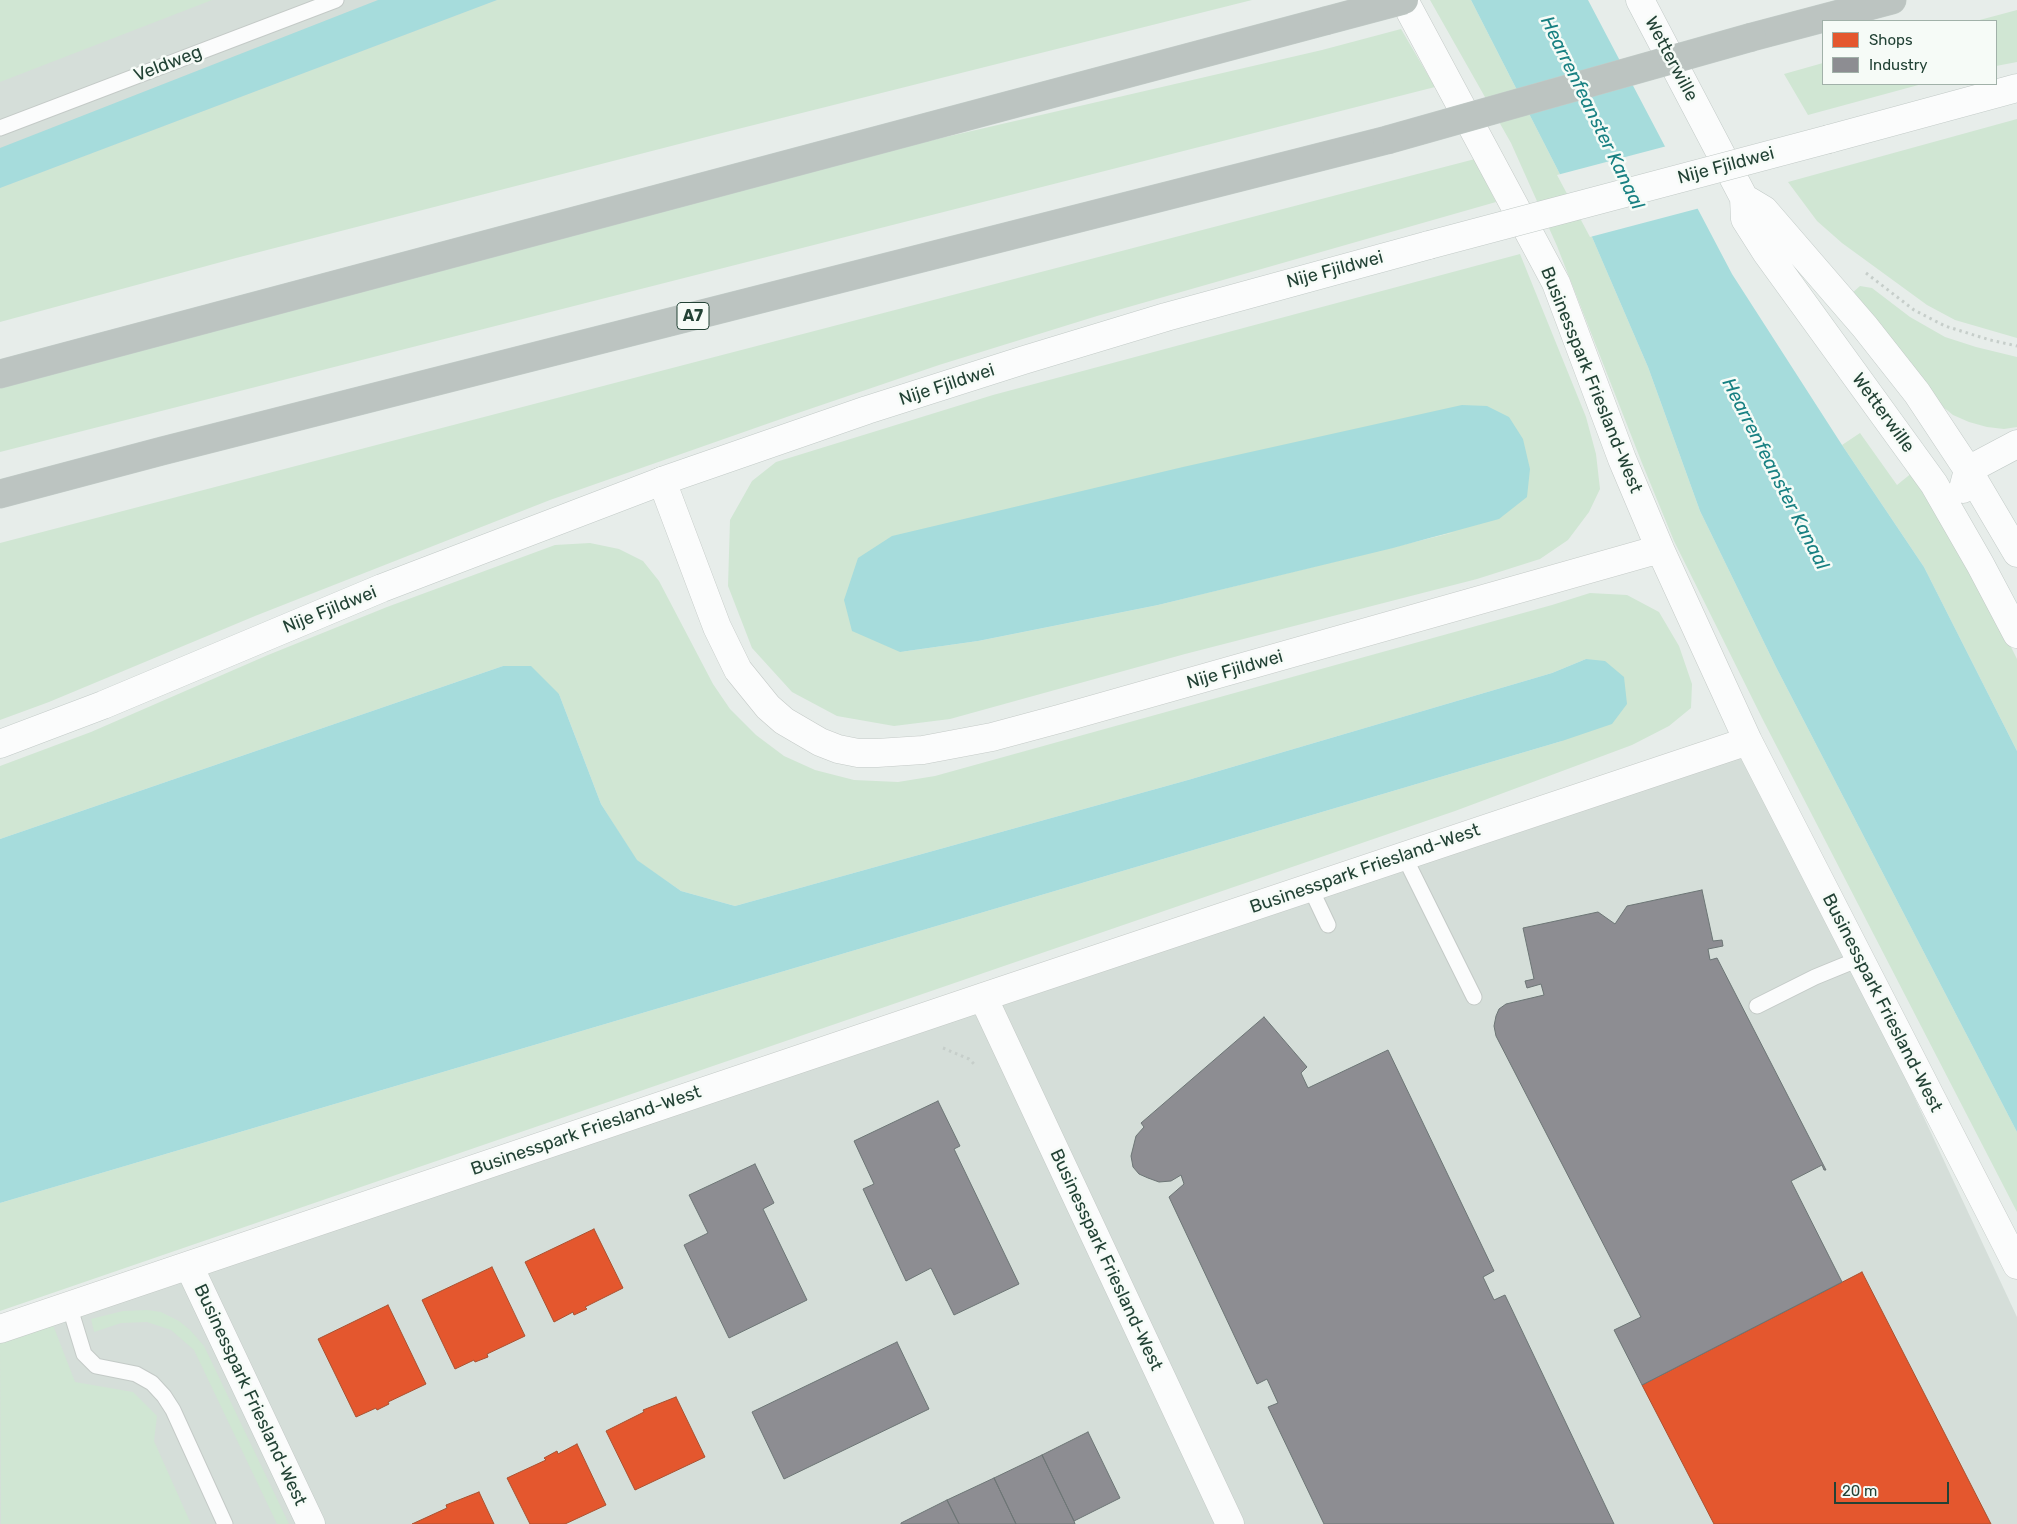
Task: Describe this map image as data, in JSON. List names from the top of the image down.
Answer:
{
  "streets": {
    "highway": ["A7"],
    "street": ["Wetterwille", "Nije Fjildwei", "Businesspark Friesland-West"],
    "lane": ["Veldweg"]
  },
  "crossings": [
    ["Nije Fjildwei", "Businesspark Friesland-West"]
  ],
  "water": ["Hearrenfeanster Kanaal"],
  "legend": ["Shops", "Industry"],
  "scale_bar": "20 m"
}
